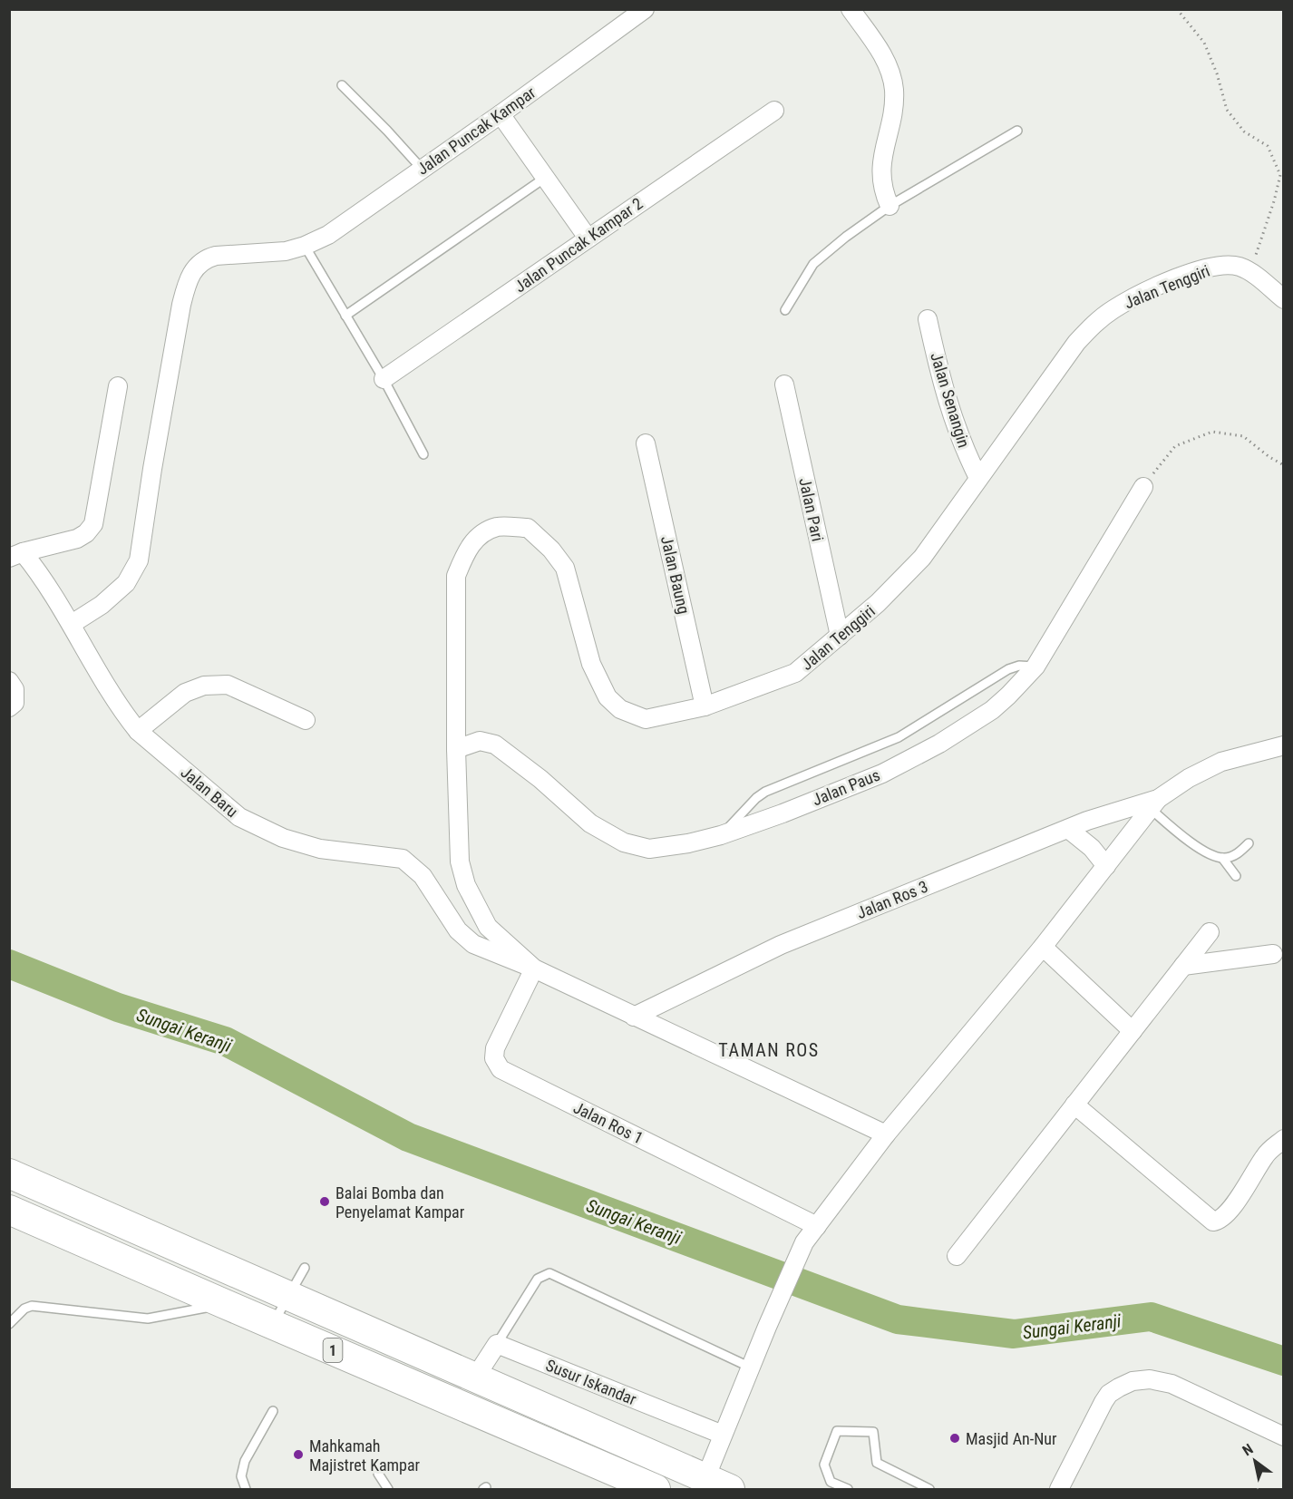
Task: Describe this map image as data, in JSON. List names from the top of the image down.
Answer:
{
  "streets": {
    "highway": ["1"],
    "street": [
      "Jalan Puncak Kampar",
      "Jalan Puncak Kampar 2",
      "Jalan Tenggiri",
      "Jalan Senangin",
      "Jalan Pari",
      "Jalan Baung",
      "Jalan Paus",
      "Jalan Baru",
      "Jalan Ros 3",
      "Jalan Ros 1",
      "Susur Iskandar"
    ]
  },
  "crossings": [
    ["Jalan Puncak Kampar", "Jalan Baru"],
    ["Jalan Tenggiri", "Jalan Senangin"],
    ["Jalan Tenggiri", "Jalan Pari"],
    ["Jalan Tenggiri", "Jalan Baung"],
    ["Jalan Tenggiri", "Jalan Paus"],
    ["Jalan Tenggiri", "Jalan Baru"],
    ["Jalan Tenggiri", "Jalan Ros 1"],
    ["Jalan Baru", "Jalan Ros 1"]
  ],
  "districts": ["TAMAN ROS"],
  "water": ["Sungai Keranji"],
  "places": ["Balai Bomba dan Penyelamat Kampar", "Masjid An-Nur", "Mahkamah Majistret Kampar"],
  "north": "top left"
}
